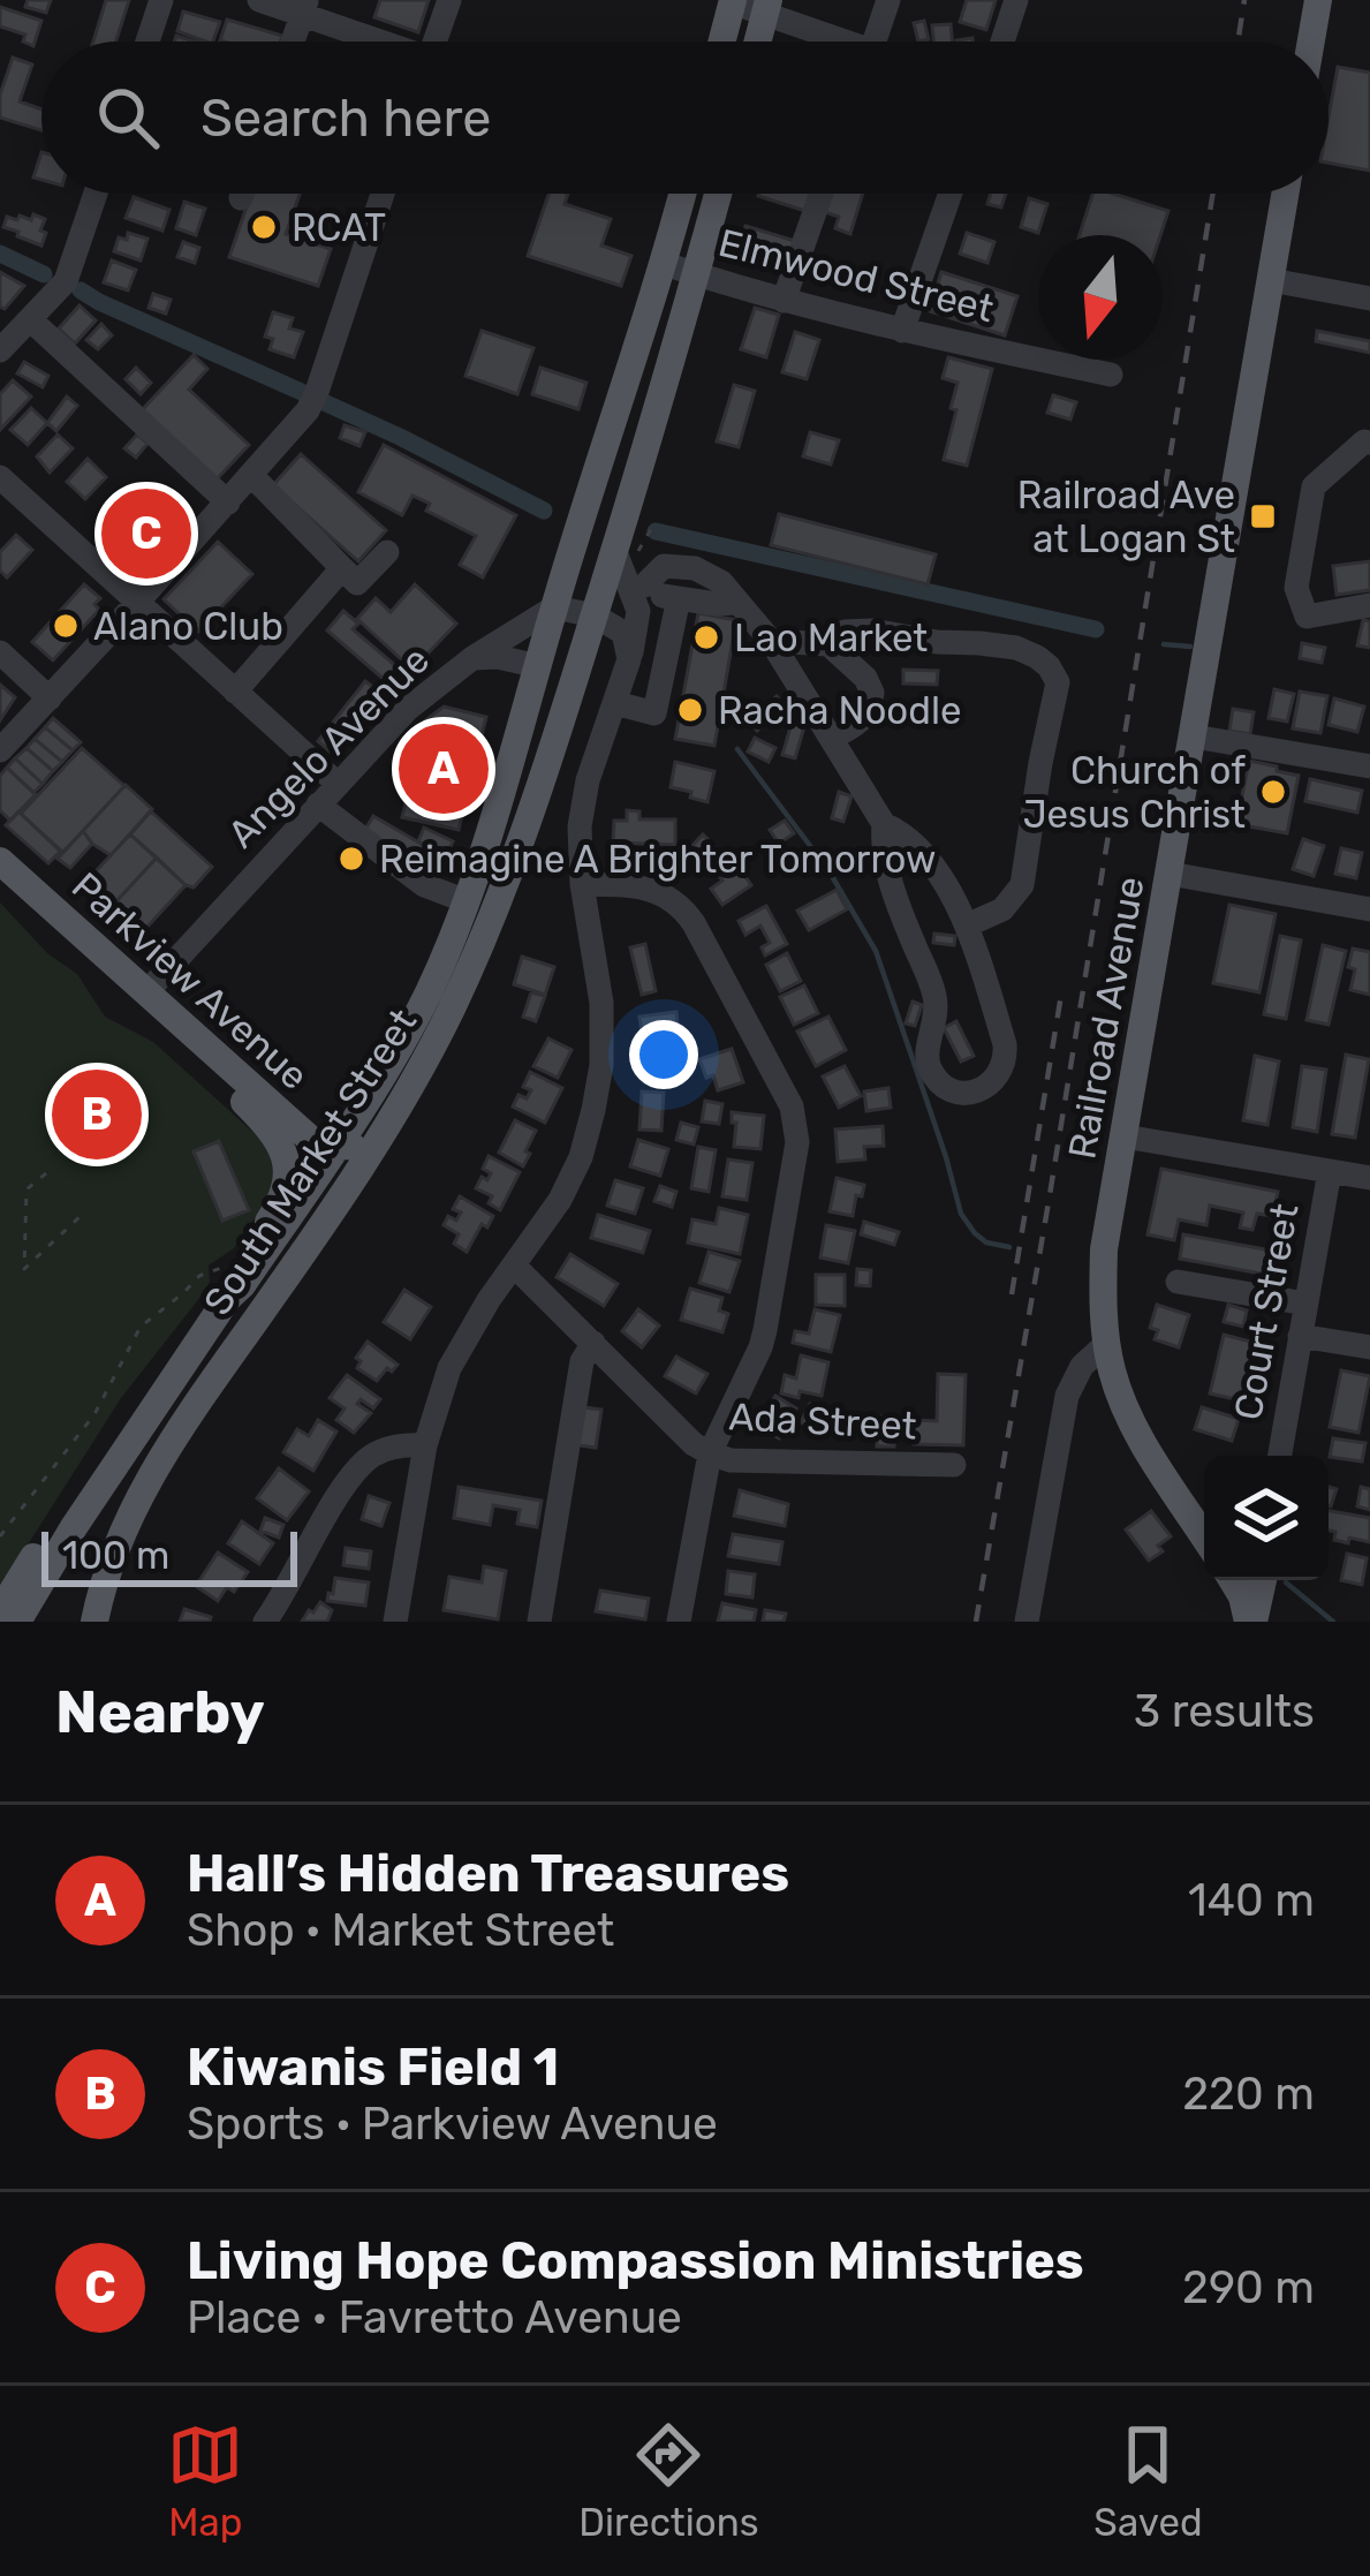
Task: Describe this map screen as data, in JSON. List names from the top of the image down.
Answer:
{
  "streets": {
    "main road": ["Parkview Avenue", "Railroad Avenue", "South Market Street"],
    "street": [
      "Elmwood Street",
      "Angelo Avenue",
      "Court Street",
      "Ada Street"
    ]
  },
  "crossings": [
    ["Elmwood Street", "South Market Street"],
    ["Angelo Avenue", "Parkview Avenue"],
    ["Angelo Avenue", "South Market Street"],
    ["Parkview Avenue", "South Market Street"]
  ],
  "places": {
    "other": [
      "RCAT",
      "Alano Club",
      "Lao Market",
      "Racha Noodle",
      "Church of Jesus Christ",
      "Reimagine A Brighter Tomorrow"
    ],
    "transit": ["Railroad Ave at Logan St"]
  },
  "scale_bar": "100 m",
  "north": "bottom",
  "page": {
    "search": "Search here",
    "pins": ["C", "A", "B"],
    "scale": "100 m",
    "heading": ["Nearby", "3 results"],
    "list": [
      {
        "mark": "A",
        "name": "Hall’s Hidden Treasures",
        "note": "Shop · Market Street",
        "value": "140 m"
      },
      {
        "mark": "B",
        "name": "Kiwanis Field 1",
        "note": "Sports · Parkview Avenue",
        "value": "220 m"
      },
      {
        "mark": "C",
        "name": "Living Hope Compassion Ministries",
        "note": "Place · Favretto Avenue",
        "value": "290 m"
      }
    ],
    "nav": ["Map", "Directions", "Saved"]
  }
}
